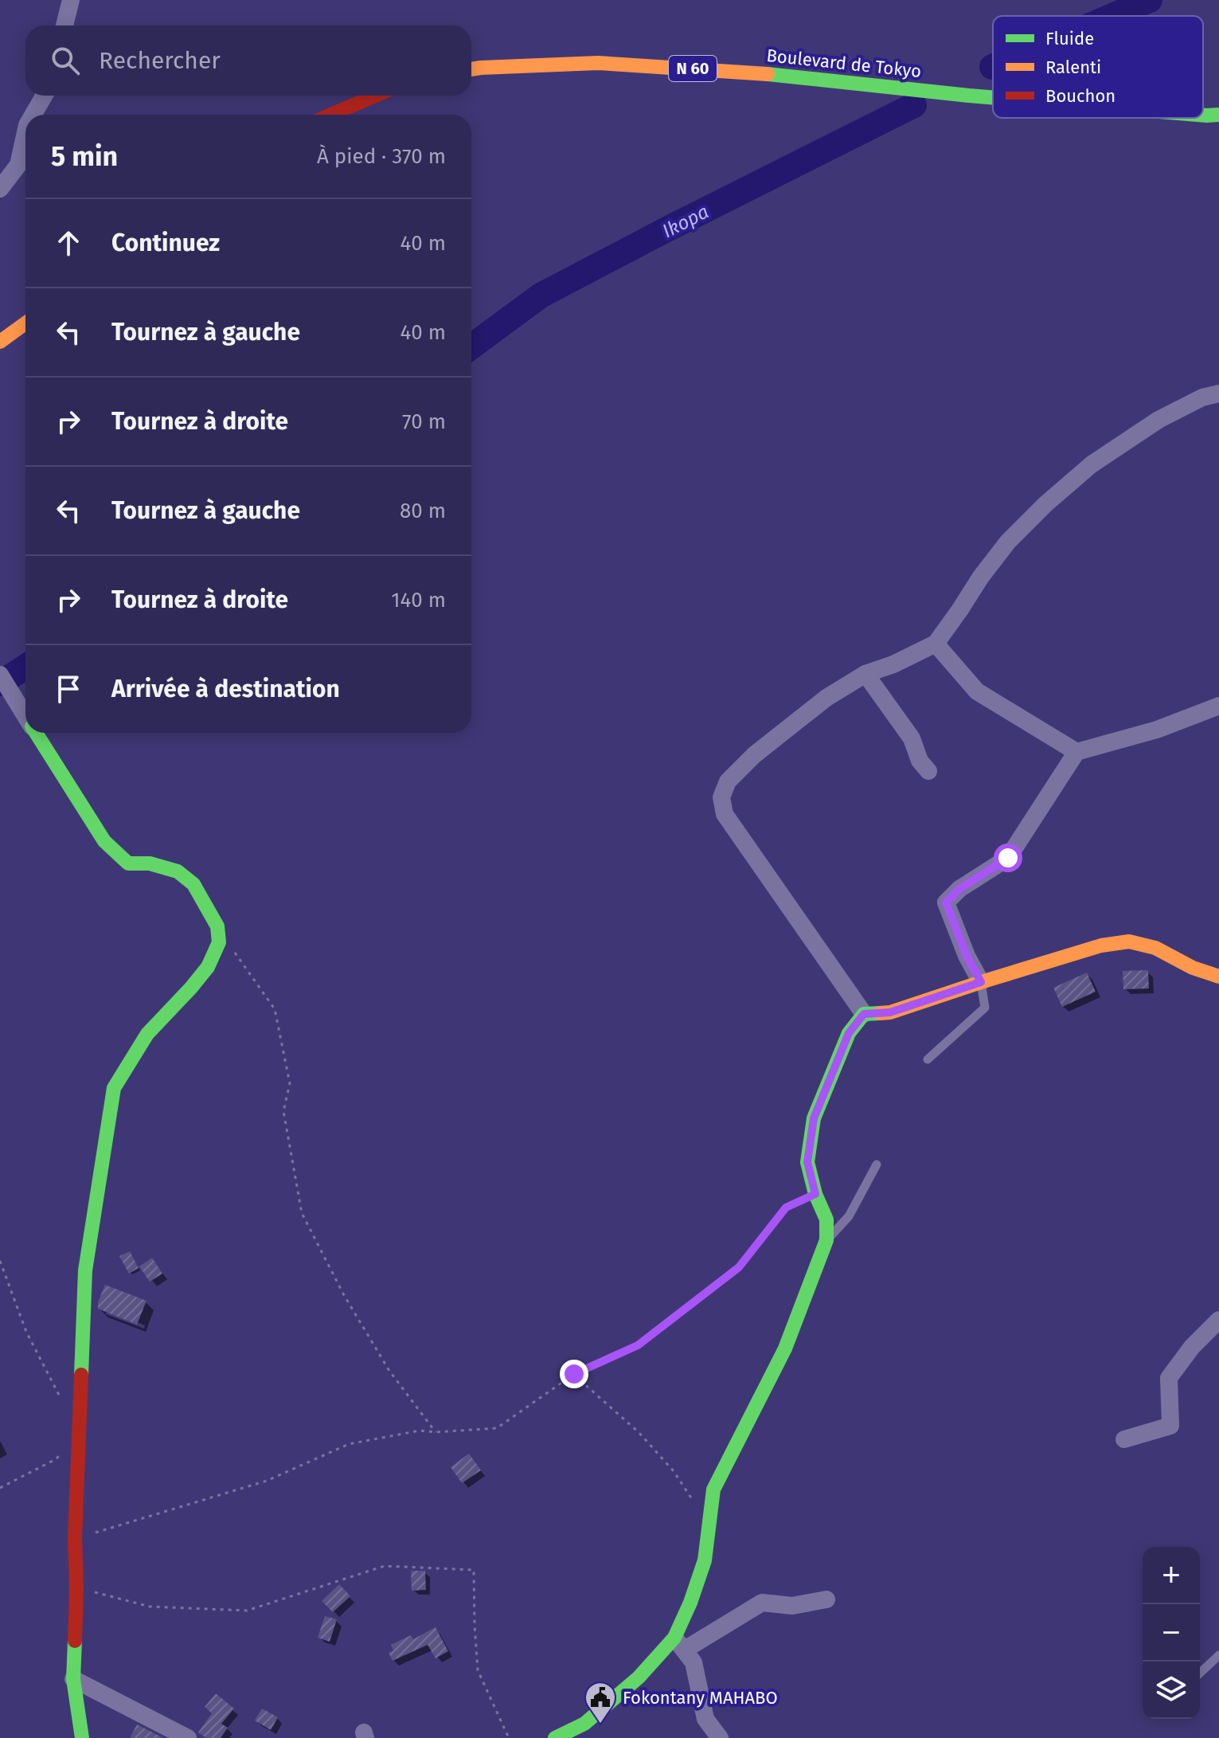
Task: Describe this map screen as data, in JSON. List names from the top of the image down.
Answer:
{
  "streets": {
    "street": ["Boulevard de Tokyo", "N 60"]
  },
  "water": ["Ikopa"],
  "places": {
    "public building": ["Fokontany MAHABO"]
  },
  "legend": ["Fluide", "Ralenti", "Bouchon"],
  "page": {
    "search": "Rechercher",
    "heading": ["5 min", "À pied · 370 m"],
    "list": [
      ["Continuez", "40 m"],
      ["Tournez à gauche", "40 m"],
      ["Tournez à droite", "70 m"],
      ["Tournez à gauche", "80 m"],
      ["Tournez à droite", "140 m"],
      "Arrivée à destination"
    ],
    "map_buttons": ["+", "−"]
  }
}
